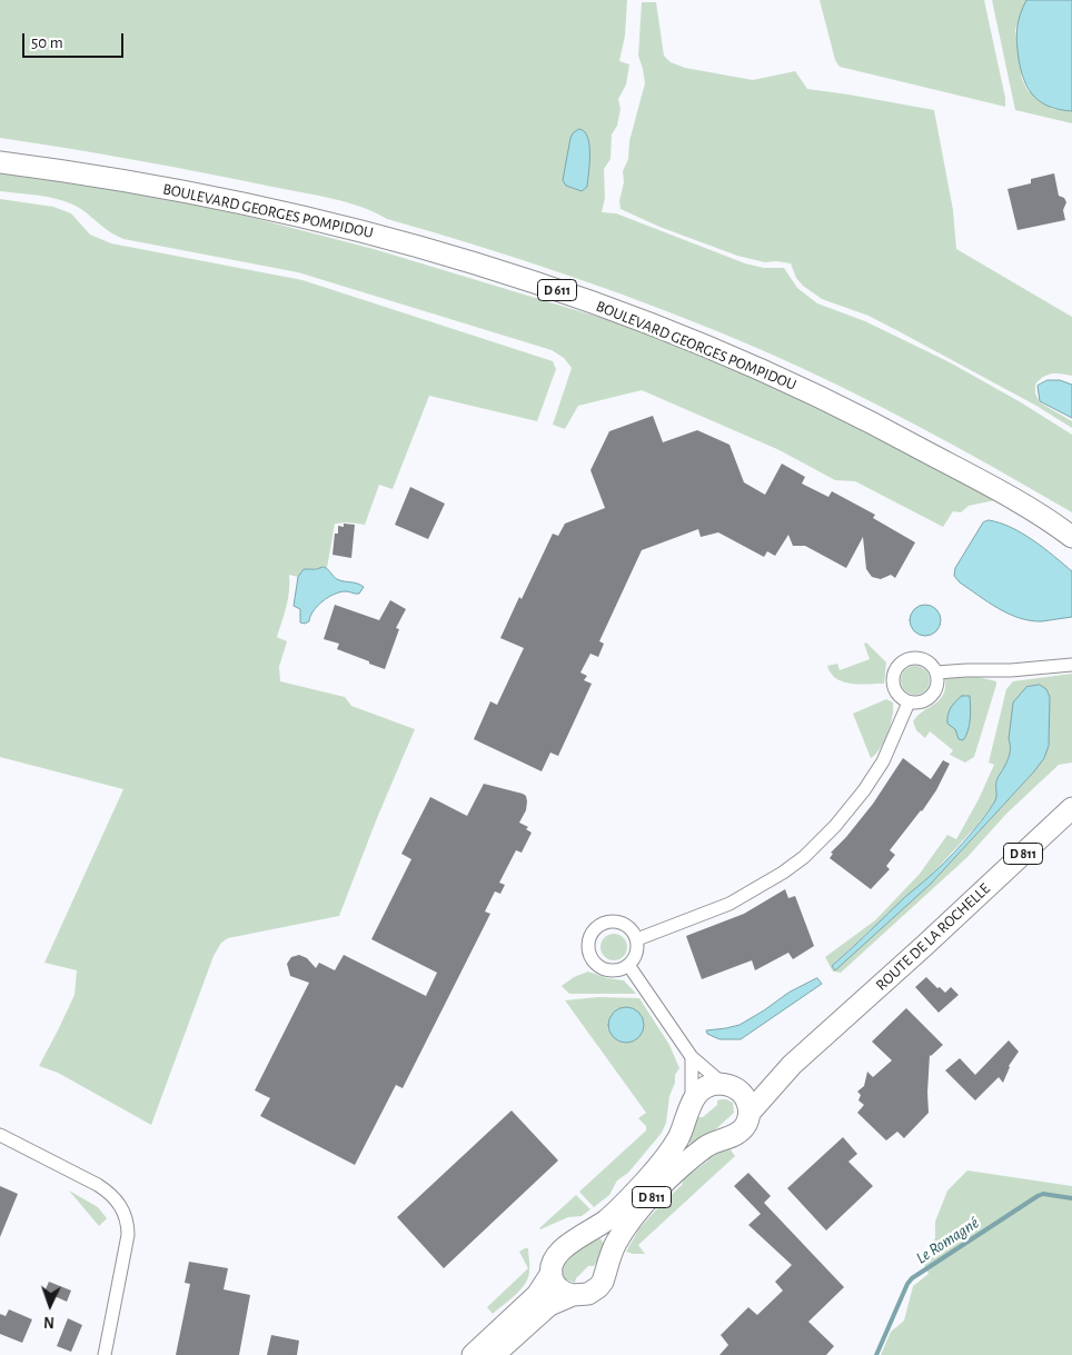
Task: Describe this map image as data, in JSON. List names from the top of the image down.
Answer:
{
  "streets": {
    "main road": [
      "BOULEVARD GEORGES POMPIDOU",
      "D 611",
      "D 811",
      "ROUTE DE LA ROCHELLE"
    ]
  },
  "crossings": [
    ["D 811", "ROUTE DE LA ROCHELLE"]
  ],
  "water": ["Le Romagné"],
  "scale_bar": "50 m",
  "north": "bottom"
}
